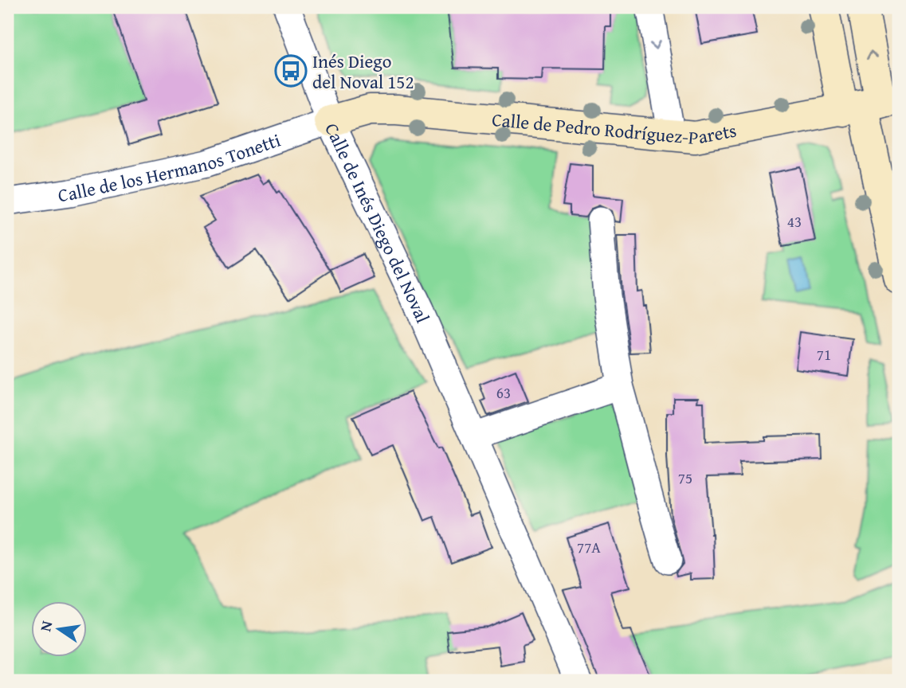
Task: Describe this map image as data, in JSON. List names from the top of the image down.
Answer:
{
  "streets": {
    "main road": ["Calle de Pedro Rodríguez-Parets"],
    "street": ["Calle de los Hermanos Tonetti", "Calle de Inés Diego del Noval"]
  },
  "crossings": [
    ["Calle de Pedro Rodríguez-Parets", "Calle de los Hermanos Tonetti"],
    ["Calle de Pedro Rodríguez-Parets", "Calle de Inés Diego del Noval"],
    ["Calle de los Hermanos Tonetti", "Calle de Inés Diego del Noval"]
  ],
  "places": {
    "bus stop": ["Inés Diego del Noval 152"]
  },
  "house_numbers": [
    "43",
    "71",
    "63",
    "75",
    "77A"
  ],
  "north": "left"
}
